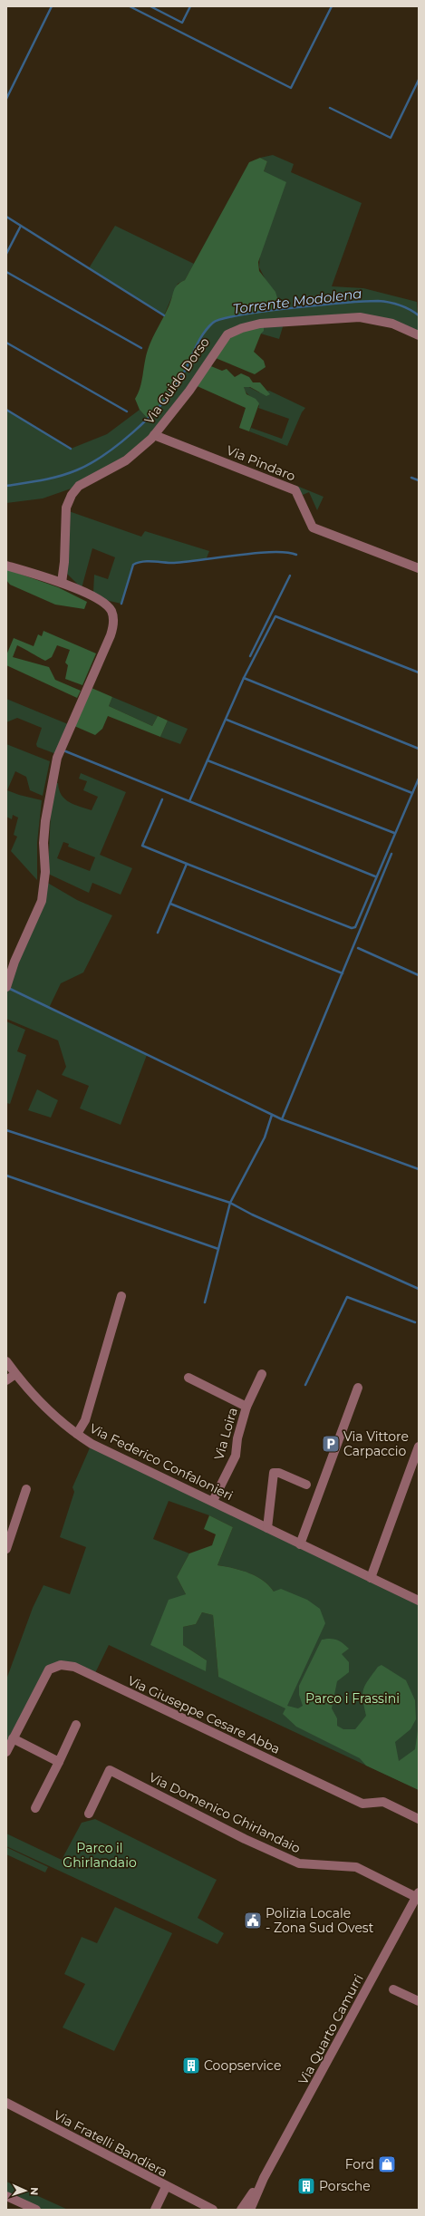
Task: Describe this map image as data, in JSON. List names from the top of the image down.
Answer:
{
  "streets": {
    "street": [
      "Via Guido Dorso",
      "Via Pindaro",
      "Via Loira",
      "Via Federico Confalonieri",
      "Via Giuseppe Cesare Abba",
      "Via Domenico Ghirlandaio",
      "Via Quarto Camurri",
      "Via Fratelli Bandiera"
    ]
  },
  "crossings": [
    ["Via Guido Dorso", "Via Pindaro"],
    ["Via Loira", "Via Federico Confalonieri"],
    ["Via Domenico Ghirlandaio", "Via Quarto Camurri"]
  ],
  "water": ["Torrente Modolena"],
  "parks": ["Parco i Frassini", "Parco il Ghirlandaio"],
  "places": {
    "parking": ["Via Vittore Carpaccio"],
    "public building": ["Polizia Locale - Zona Sud Ovest"],
    "building": ["Coopservice", "Porsche"],
    "shop": ["Ford"]
  },
  "north": "right"
}
